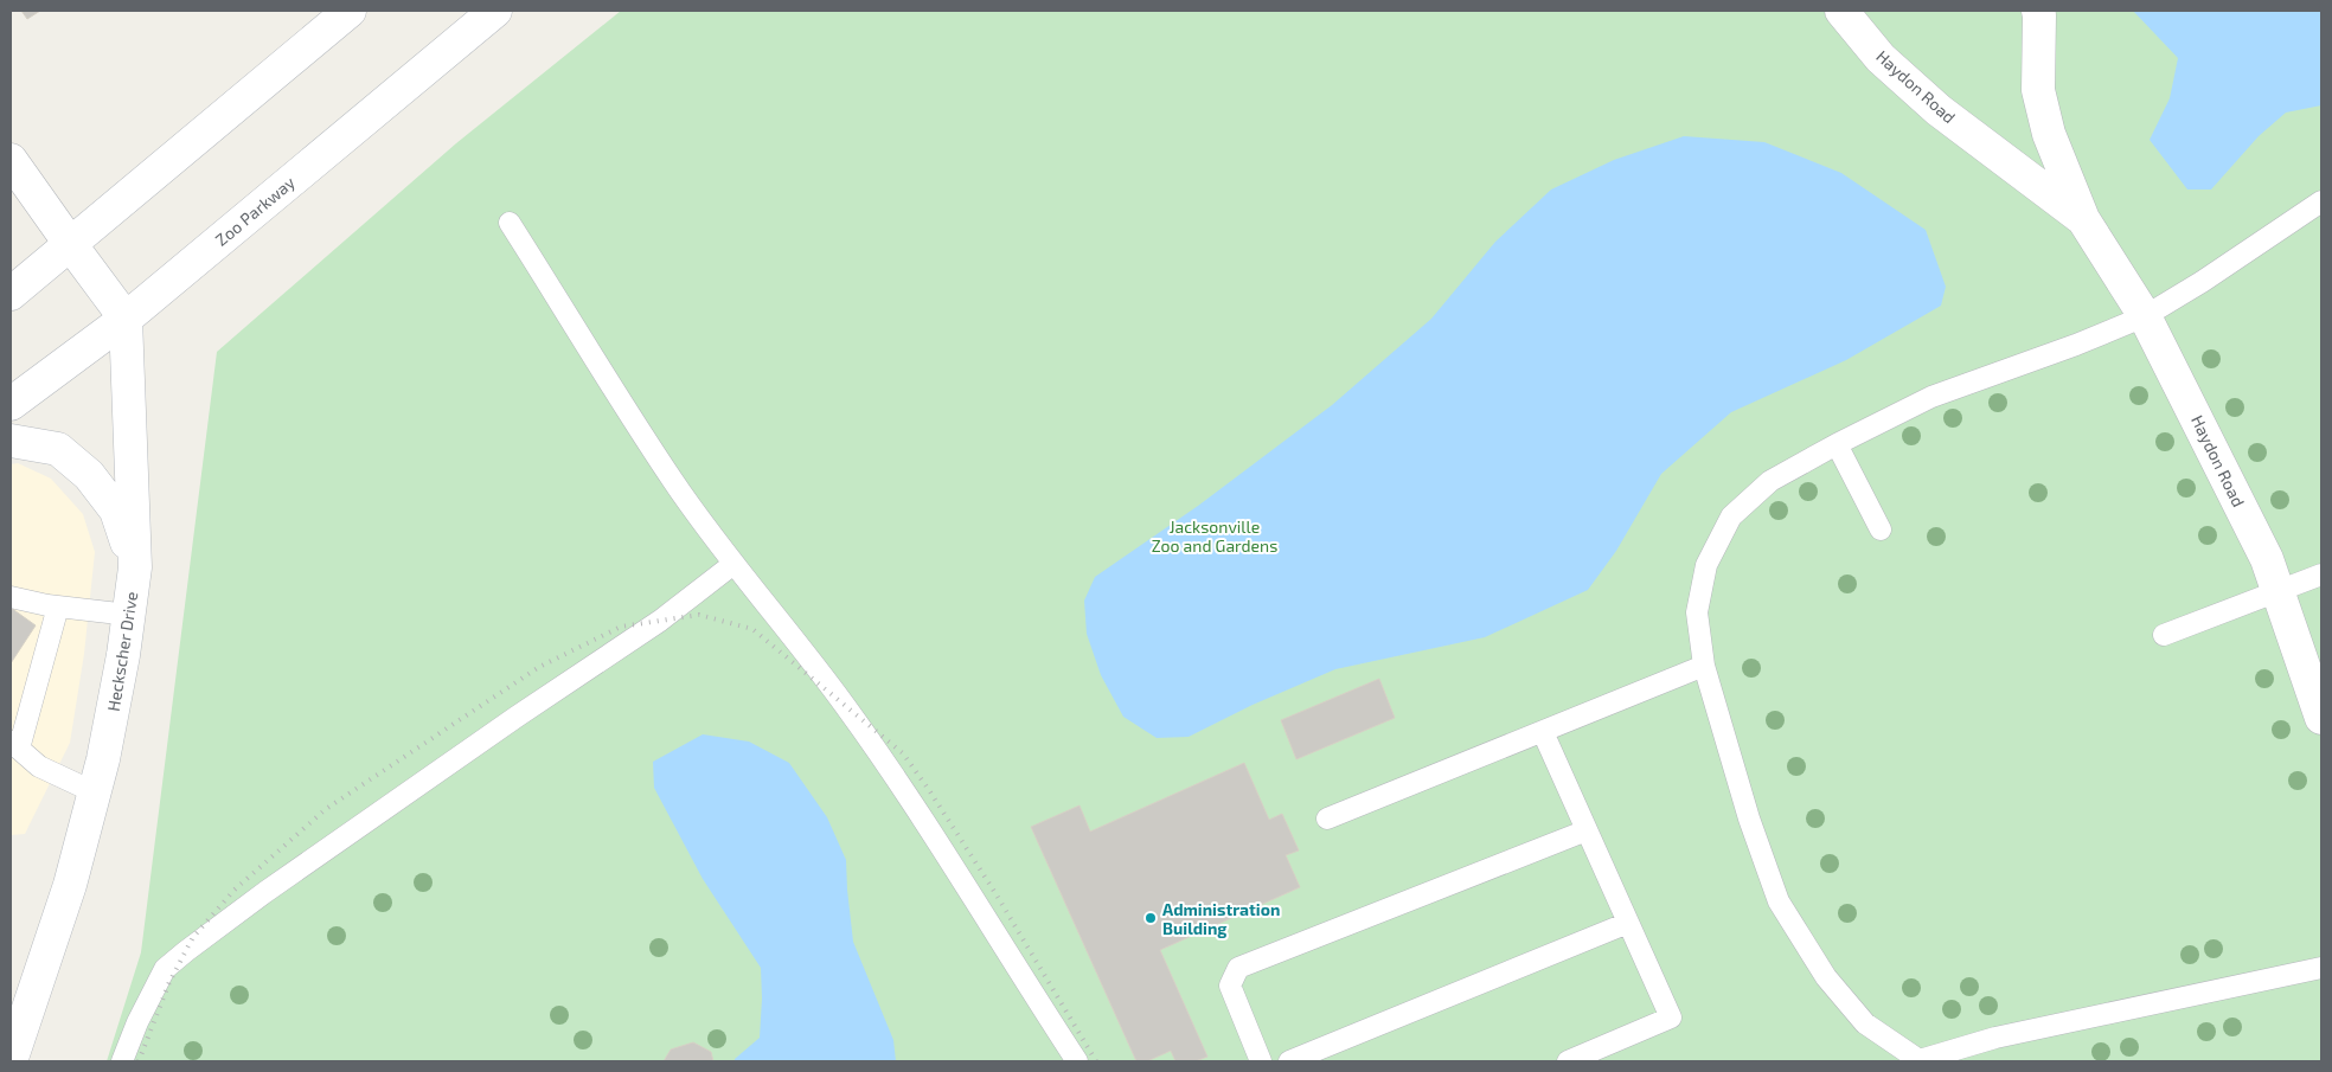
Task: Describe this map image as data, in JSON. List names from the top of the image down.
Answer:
{
  "streets": {
    "main road": ["Haydon Road", "Zoo Parkway", "Heckscher Drive"]
  },
  "crossings": [
    ["Zoo Parkway", "Heckscher Drive"]
  ],
  "parks": ["Jacksonville Zoo and Gardens"],
  "places": ["Administration Building"]
}
